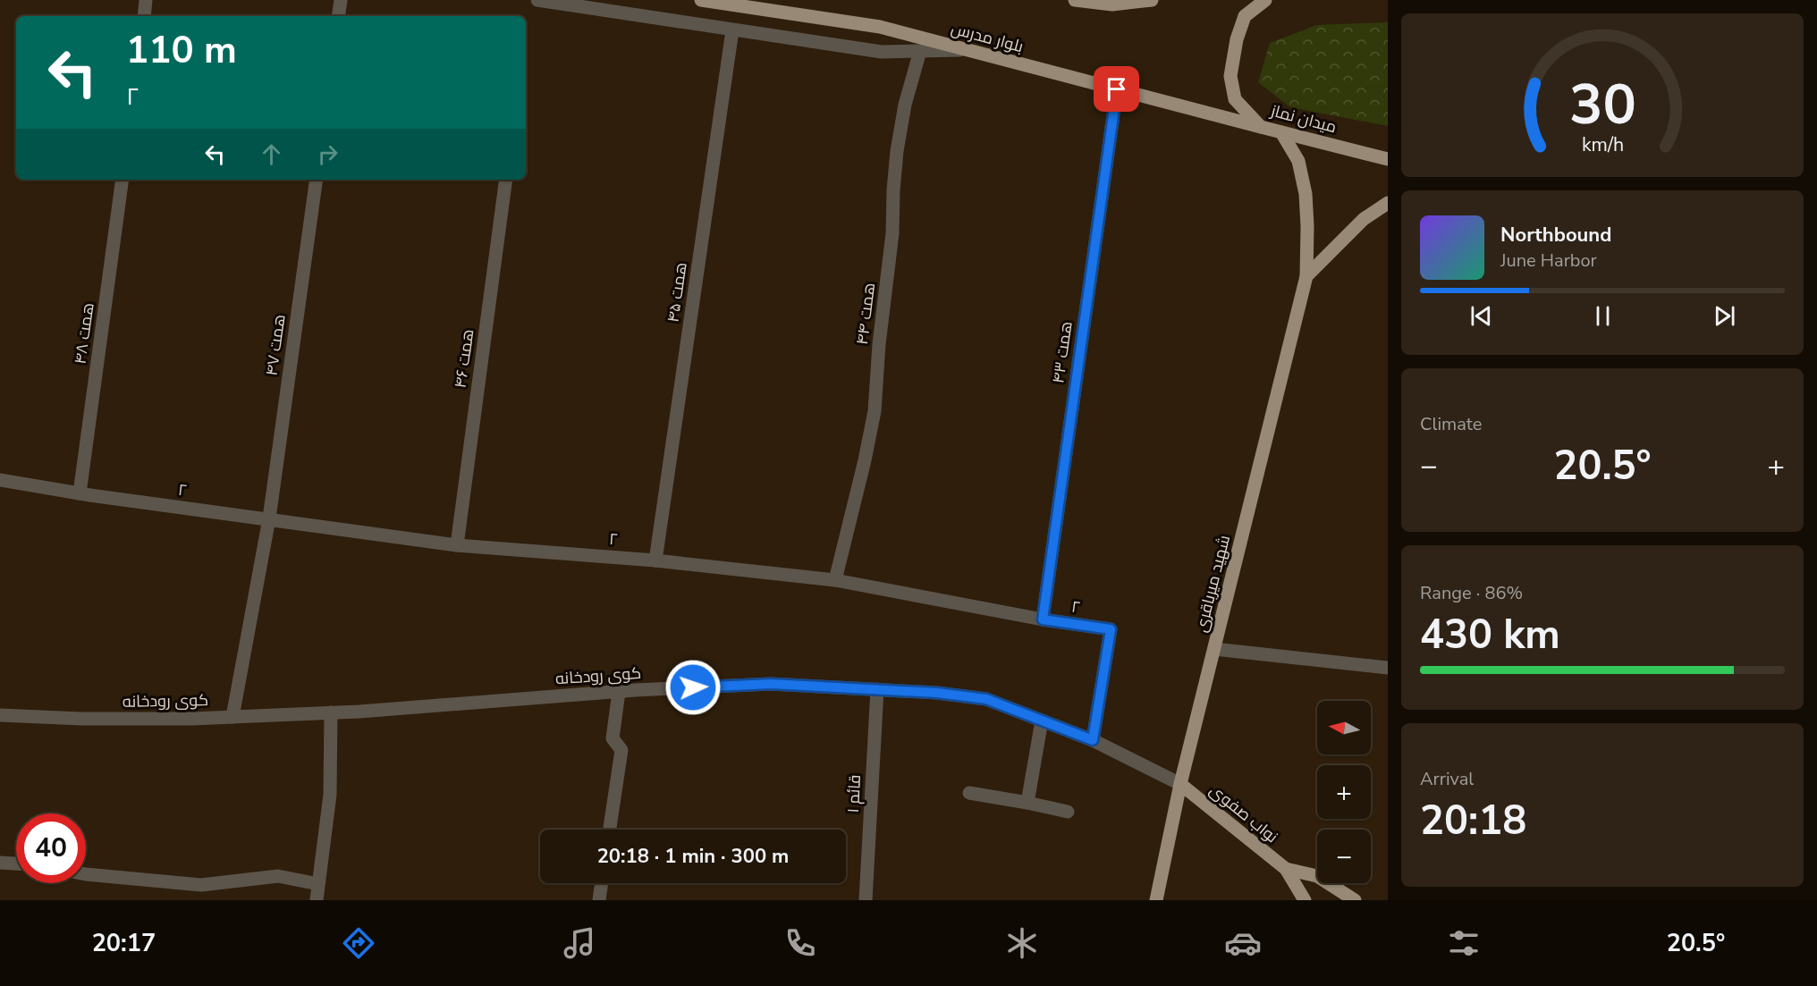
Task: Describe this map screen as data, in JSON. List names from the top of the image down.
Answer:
{
  "streets": {
    "main road": [
      "بلوار مدرس",
      "میدان نماز",
      "شهید میرباقری",
      "نواب صفوی"
    ],
    "street": [
      "همت ۴۵",
      "همت ۴۴",
      "همت ۴۸",
      "همت ۴۷",
      "همت ۴۳",
      "همت ۴۶",
      "۲",
      "کوی رودخانه",
      "قائم ۱"
    ]
  },
  "crossings": [
    ["بلوار مدرس", "میدان نماز"],
    ["بلوار مدرس", "همت ۴۳"],
    ["میدان نماز", "شهید میرباقری"],
    ["همت ۴۵", "۲"],
    ["همت ۴۴", "۲"],
    ["همت ۴۸", "۲"],
    ["همت ۴۷", "۲"],
    ["همت ۴۷", "کوی رودخانه"],
    ["همت ۴۳", "۲"],
    ["همت ۴۶", "۲"],
    ["۲", "کوی رودخانه"],
    ["شهید میرباقری", "کوی رودخانه"],
    ["شهید میرباقری", "نواب صفوی"],
    ["کوی رودخانه", "قائم ۱"],
    ["کوی رودخانه", "نواب صفوی"]
  ],
  "north": "left",
  "page": {
    "turn": ["110 m", "۲"],
    "song": ["Northbound", "June Harbor"],
    "tile": [
      "Climate",
      ["Range · 86%", "430 km"],
      ["Arrival", "20:18"]
    ],
    "heat": ["−", "20.5°", "+"],
    "map_buttons": ["+", "−"],
    "limit": "40",
    "trip": "20:18 · 1 min · 300 m",
    "tabs": ["20:17", "20.5°"],
    "gauge": ["30", "km/h"]
  }
}
